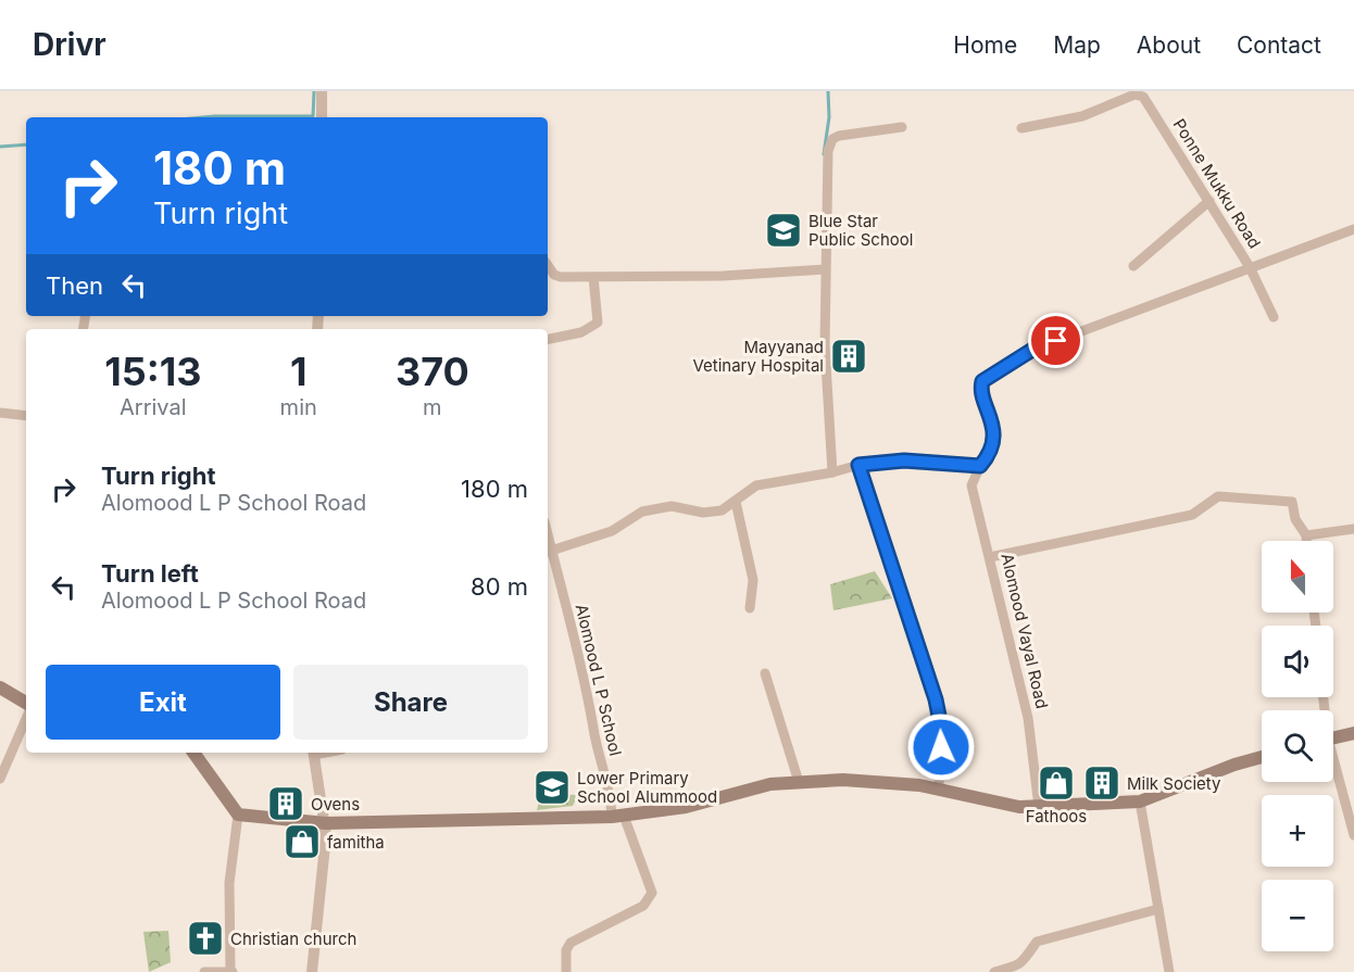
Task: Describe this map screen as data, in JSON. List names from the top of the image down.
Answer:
{
  "streets": {
    "street": ["Ponne Mukku Road", "Alomood Vayal Road", "Alomood L P School"]
  },
  "crossings": [
    ["Ponne Mukku Road", "Alomood Vayal Road"]
  ],
  "places": {
    "school or university": ["Blue Star Public School", "Lower Primary School Alummood"],
    "building": ["Mayyanad Vetinary Hospital", "Milk Society", "Ovens"],
    "shop": ["Fathoos", "famitha"],
    "church": ["Christian church"]
  },
  "north": "top",
  "page": {
    "header": "Drivr",
    "nav": [
      "Home",
      "Map",
      "About",
      "Contact"
    ],
    "turn": ["180 m", "Turn right"],
    "then": "Then",
    "eta": [
      "15:13",
      "Arrival",
      "1",
      "min",
      "370",
      "m"
    ],
    "list": [
      {
        "name": "Turn right",
        "note": "Alomood L P School Road",
        "value": "180 m"
      },
      {
        "name": "Turn left",
        "note": "Alomood L P School Road",
        "value": "80 m"
      }
    ],
    "map_buttons": ["+", "−"],
    "buttons": ["Exit", "Share"]
  }
}
